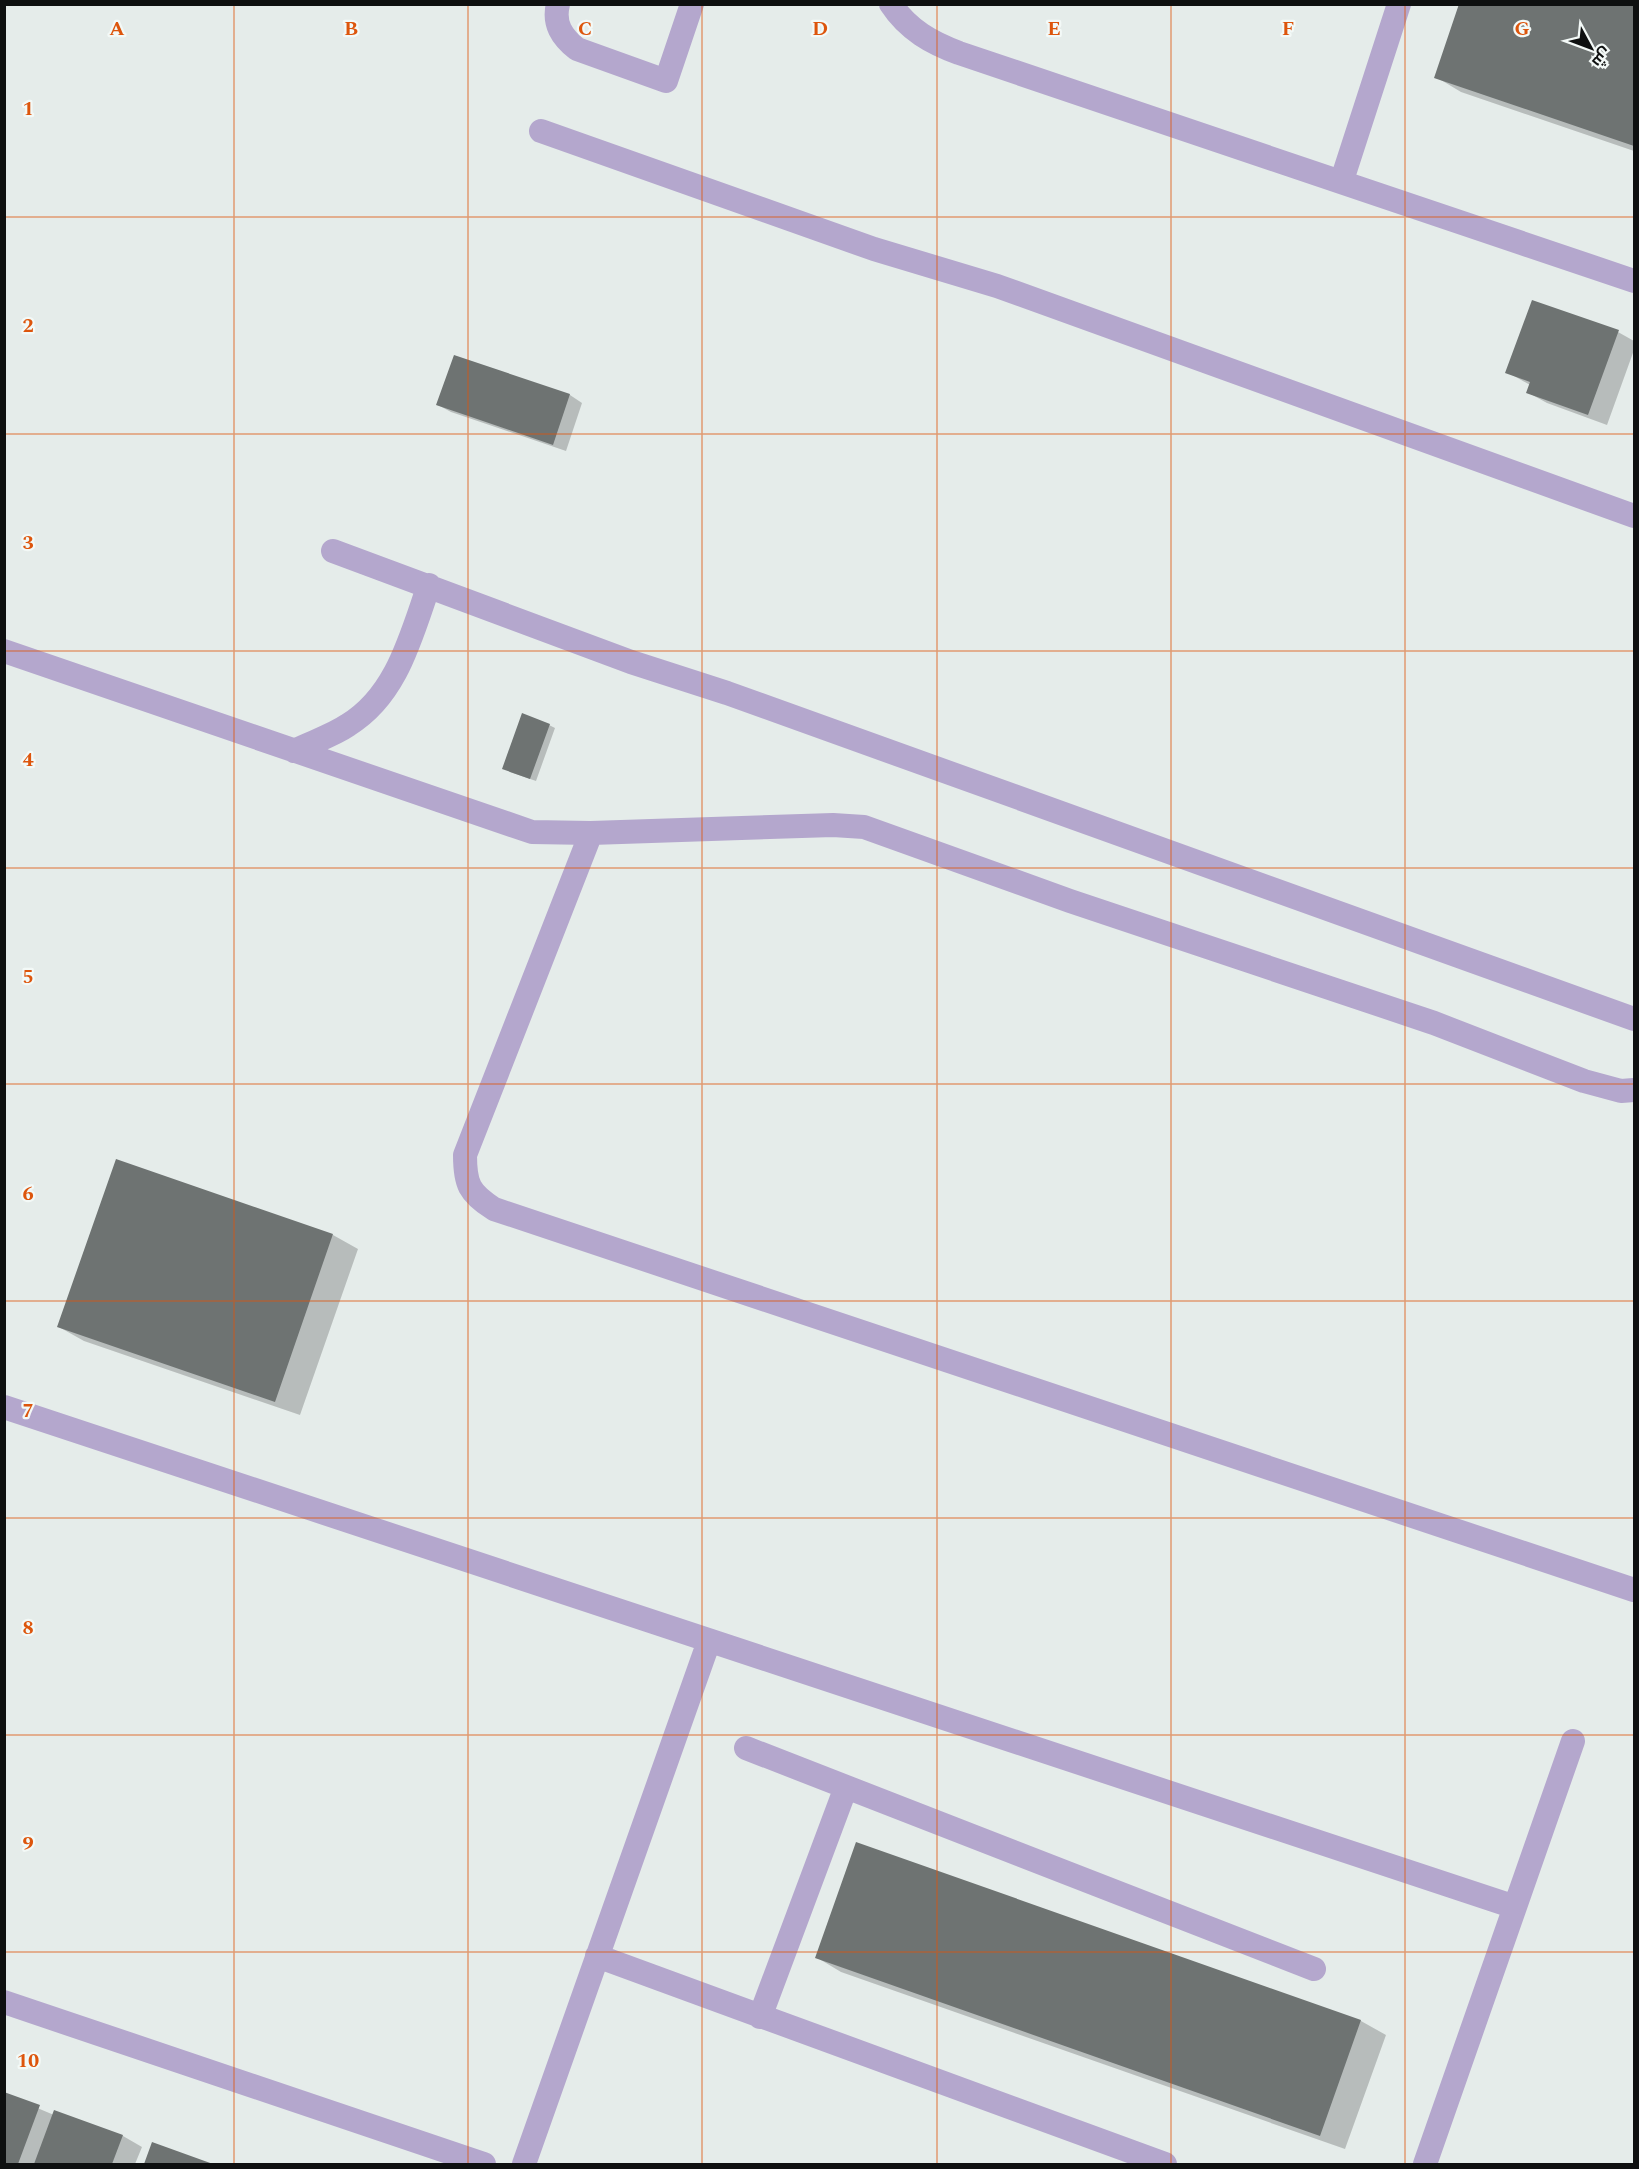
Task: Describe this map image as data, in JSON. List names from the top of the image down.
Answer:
{
  "north": "bottom right",
  "grid": {
    "columns": [
      "A",
      "B",
      "C",
      "D",
      "E",
      "F",
      "G"
    ],
    "rows": [
      "1",
      "2",
      "3",
      "4",
      "5",
      "6",
      "7",
      "8",
      "9",
      "10"
    ]
  }
}
